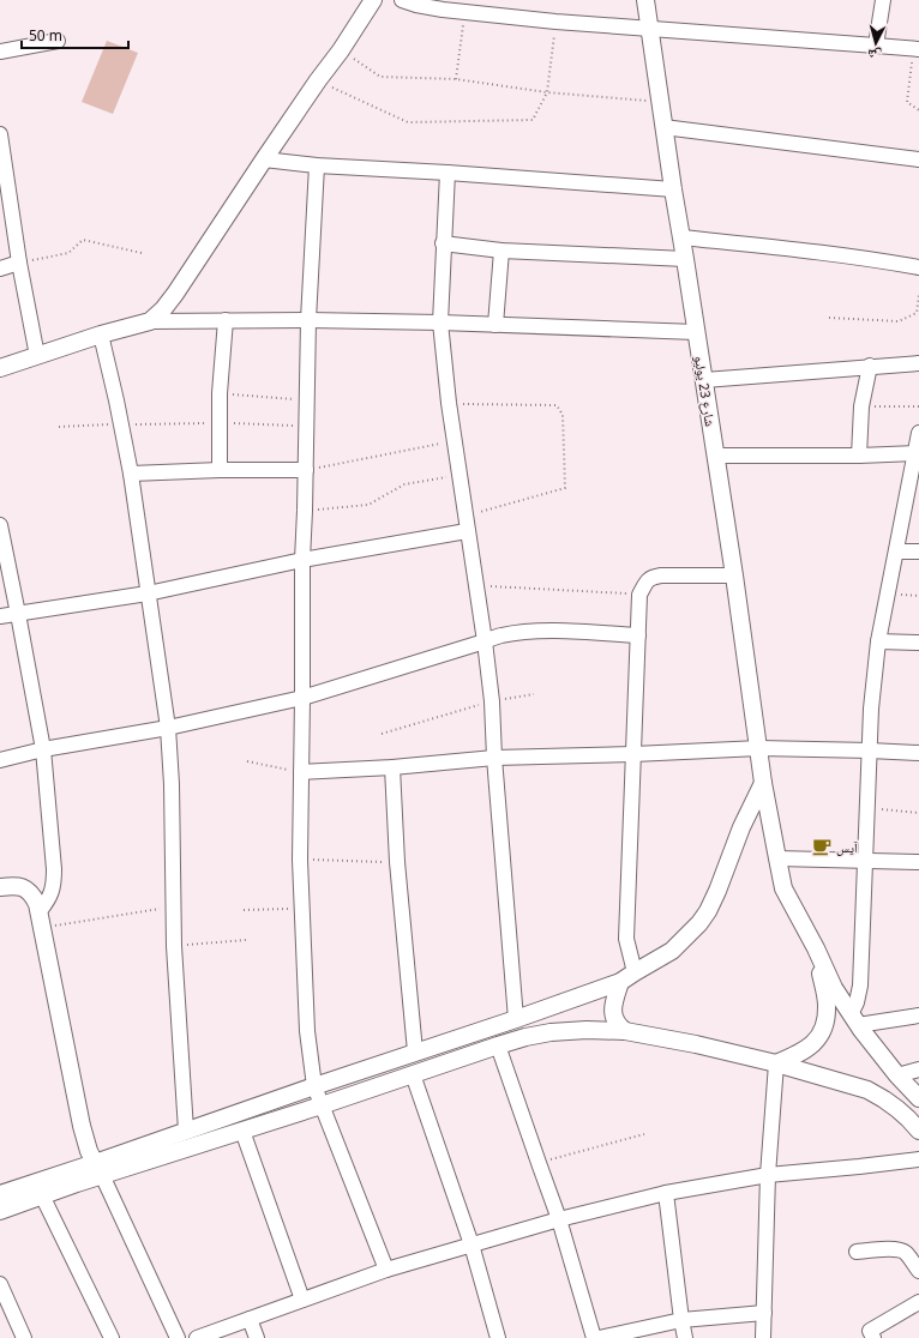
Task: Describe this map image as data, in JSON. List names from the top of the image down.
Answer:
{
  "streets": {
    "street": ["شارع 23 يوليو"]
  },
  "places": {
    "cafe": ["آيس"]
  },
  "scale_bar": "50 m",
  "north": "bottom"
}
